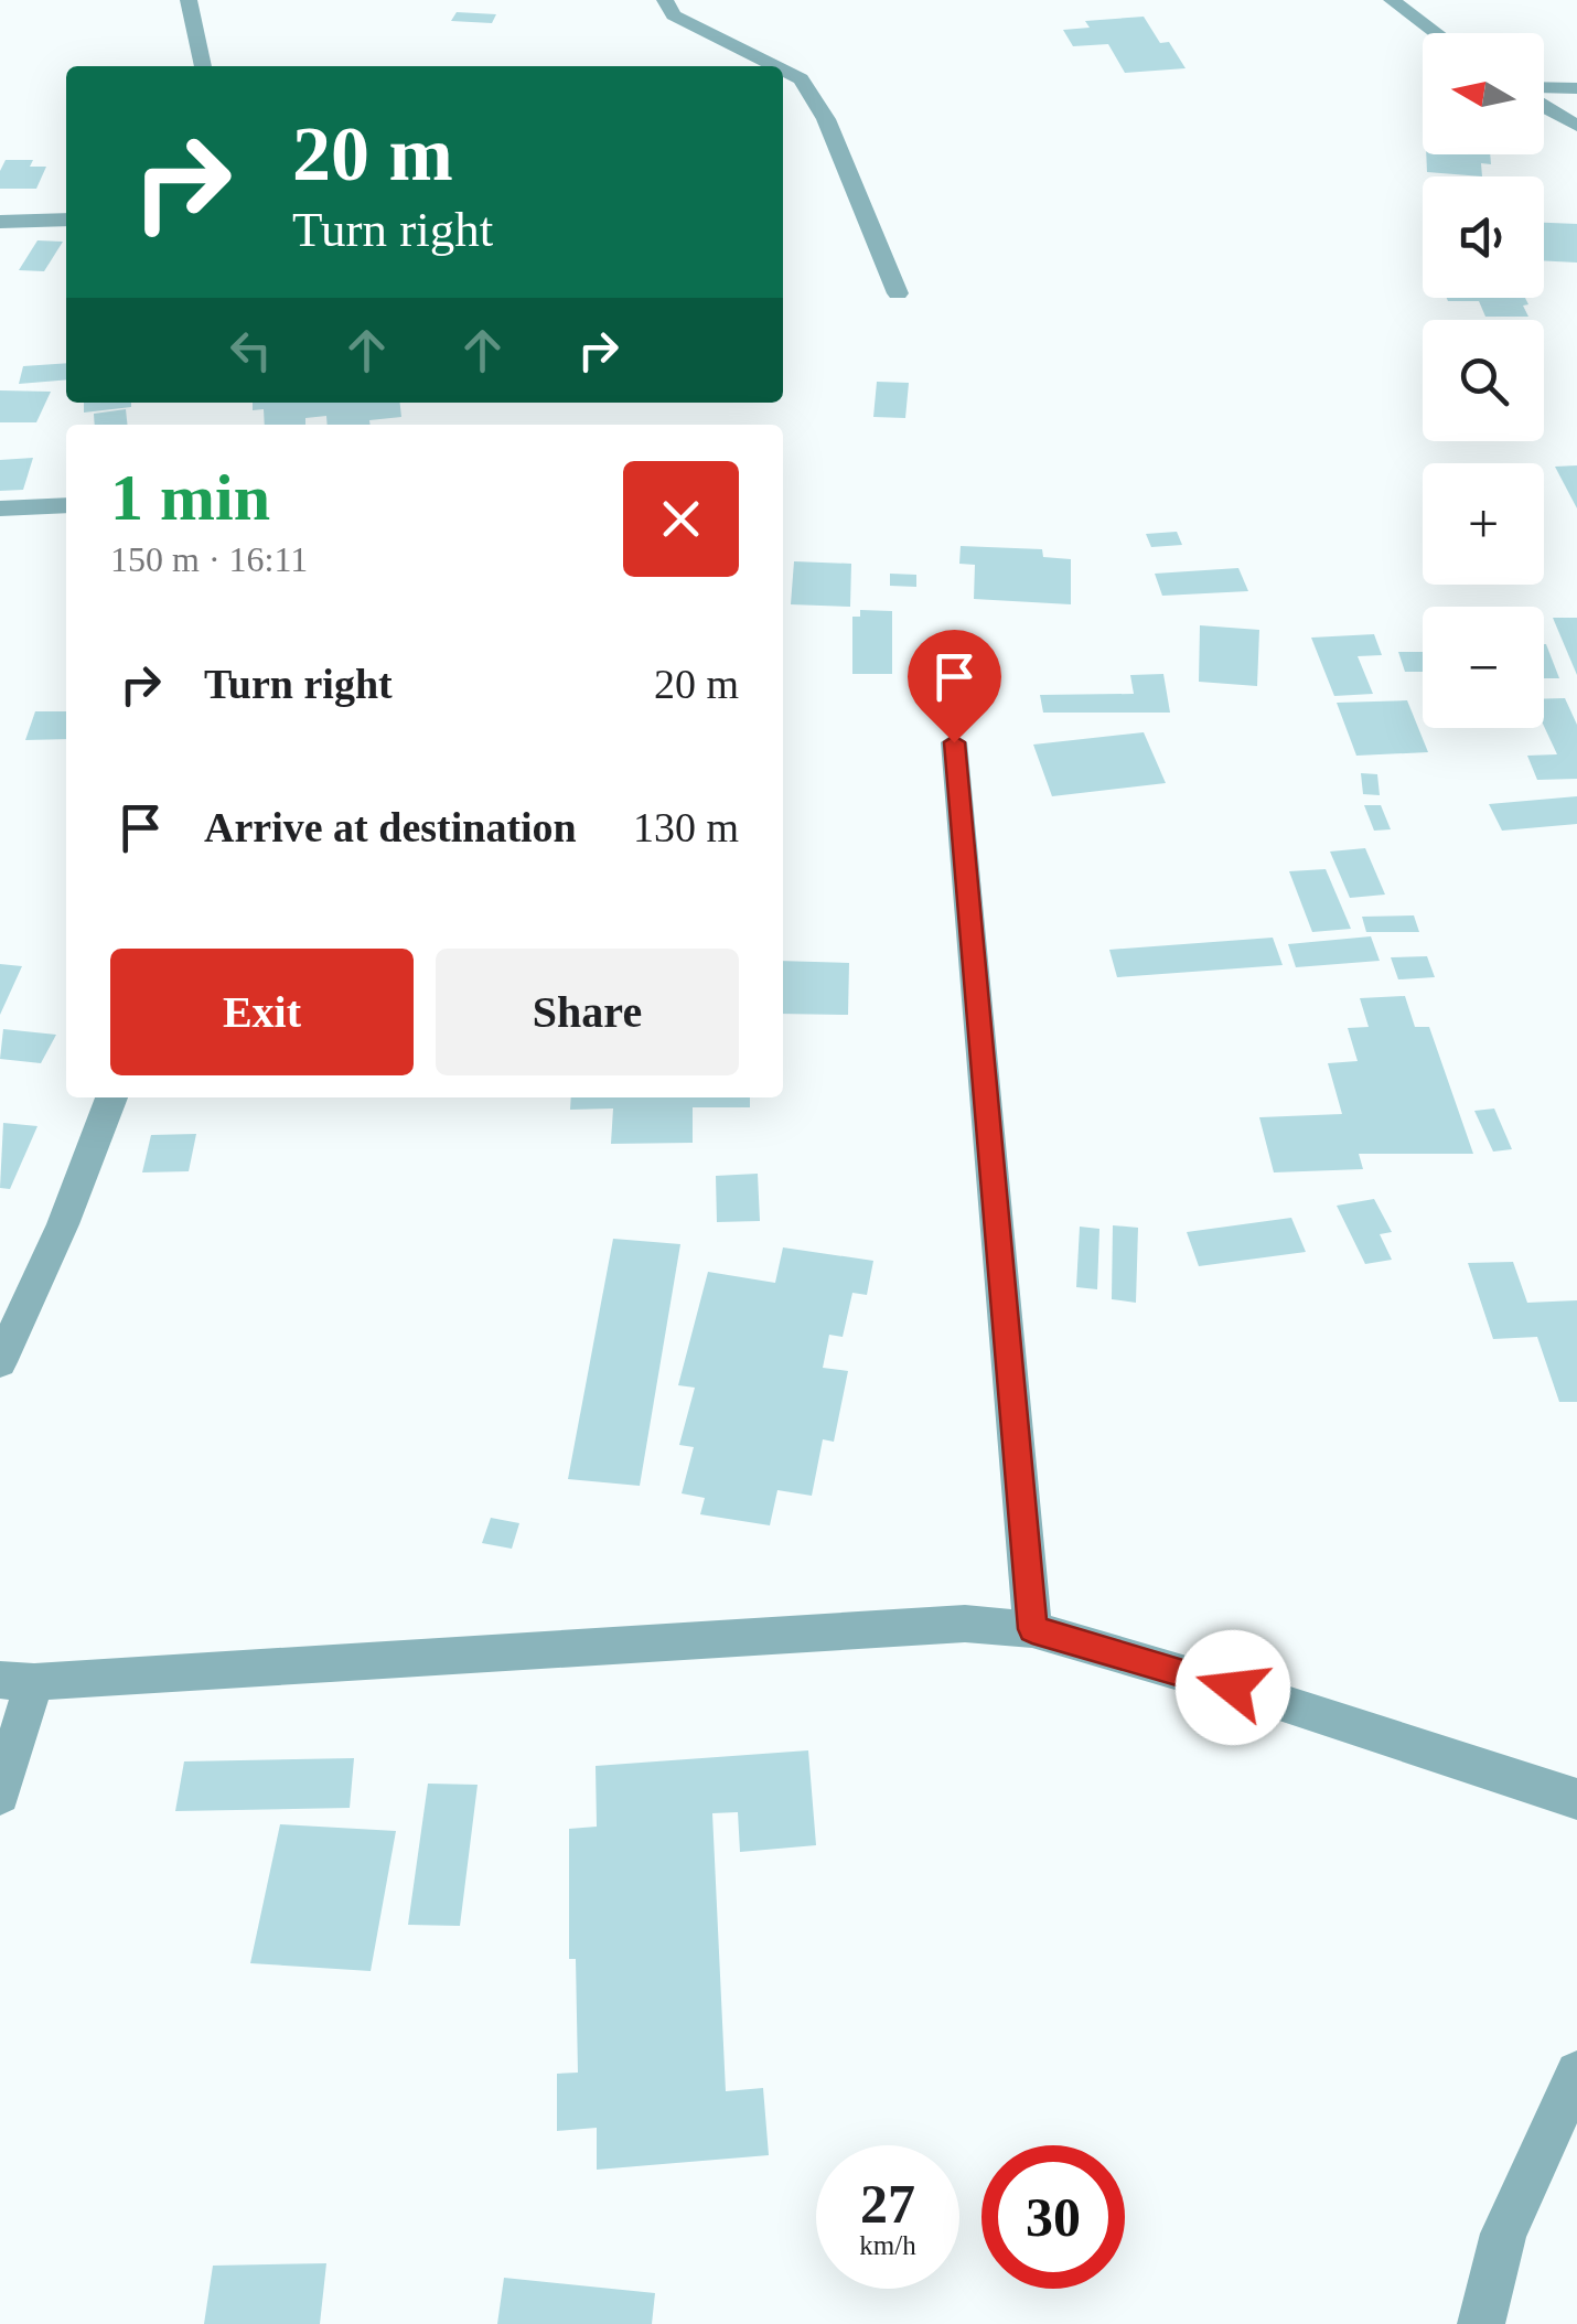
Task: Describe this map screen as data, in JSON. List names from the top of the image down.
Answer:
{
  "north": "left",
  "page": {
    "map_buttons": ["+", "−"],
    "turn": ["20 m", "Turn right"],
    "heading": ["1 min", "150 m · 16:11"],
    "list": [
      {
        "name": "Turn right",
        "value": "20 m"
      },
      {
        "name": "Arrive at destination",
        "value": "130 m"
      }
    ],
    "buttons": ["Exit", "Share"],
    "speed": "27 km/h",
    "limit": "30"
  }
}
